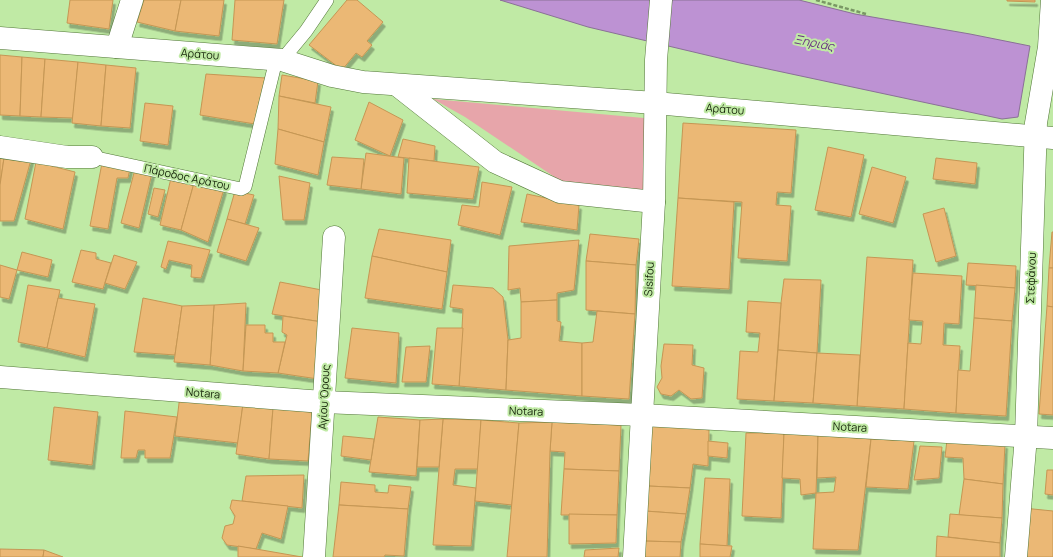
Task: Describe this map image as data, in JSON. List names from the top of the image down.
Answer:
{
  "streets": {
    "street": [
      "Αράτου",
      "Πάροδος Αράτου",
      "Στεφάνου",
      "Sisifou",
      "Notara",
      "Αγίου Όρους"
    ]
  },
  "crossings": [
    ["Αράτου", "Πάροδος Αράτου"],
    ["Αράτου", "Στεφάνου"],
    ["Αράτου", "Sisifou"],
    ["Στεφάνου", "Notara"],
    ["Sisifou", "Notara"],
    ["Notara", "Αγίου Όρους"]
  ],
  "water": ["Ξηριάς"]
}
